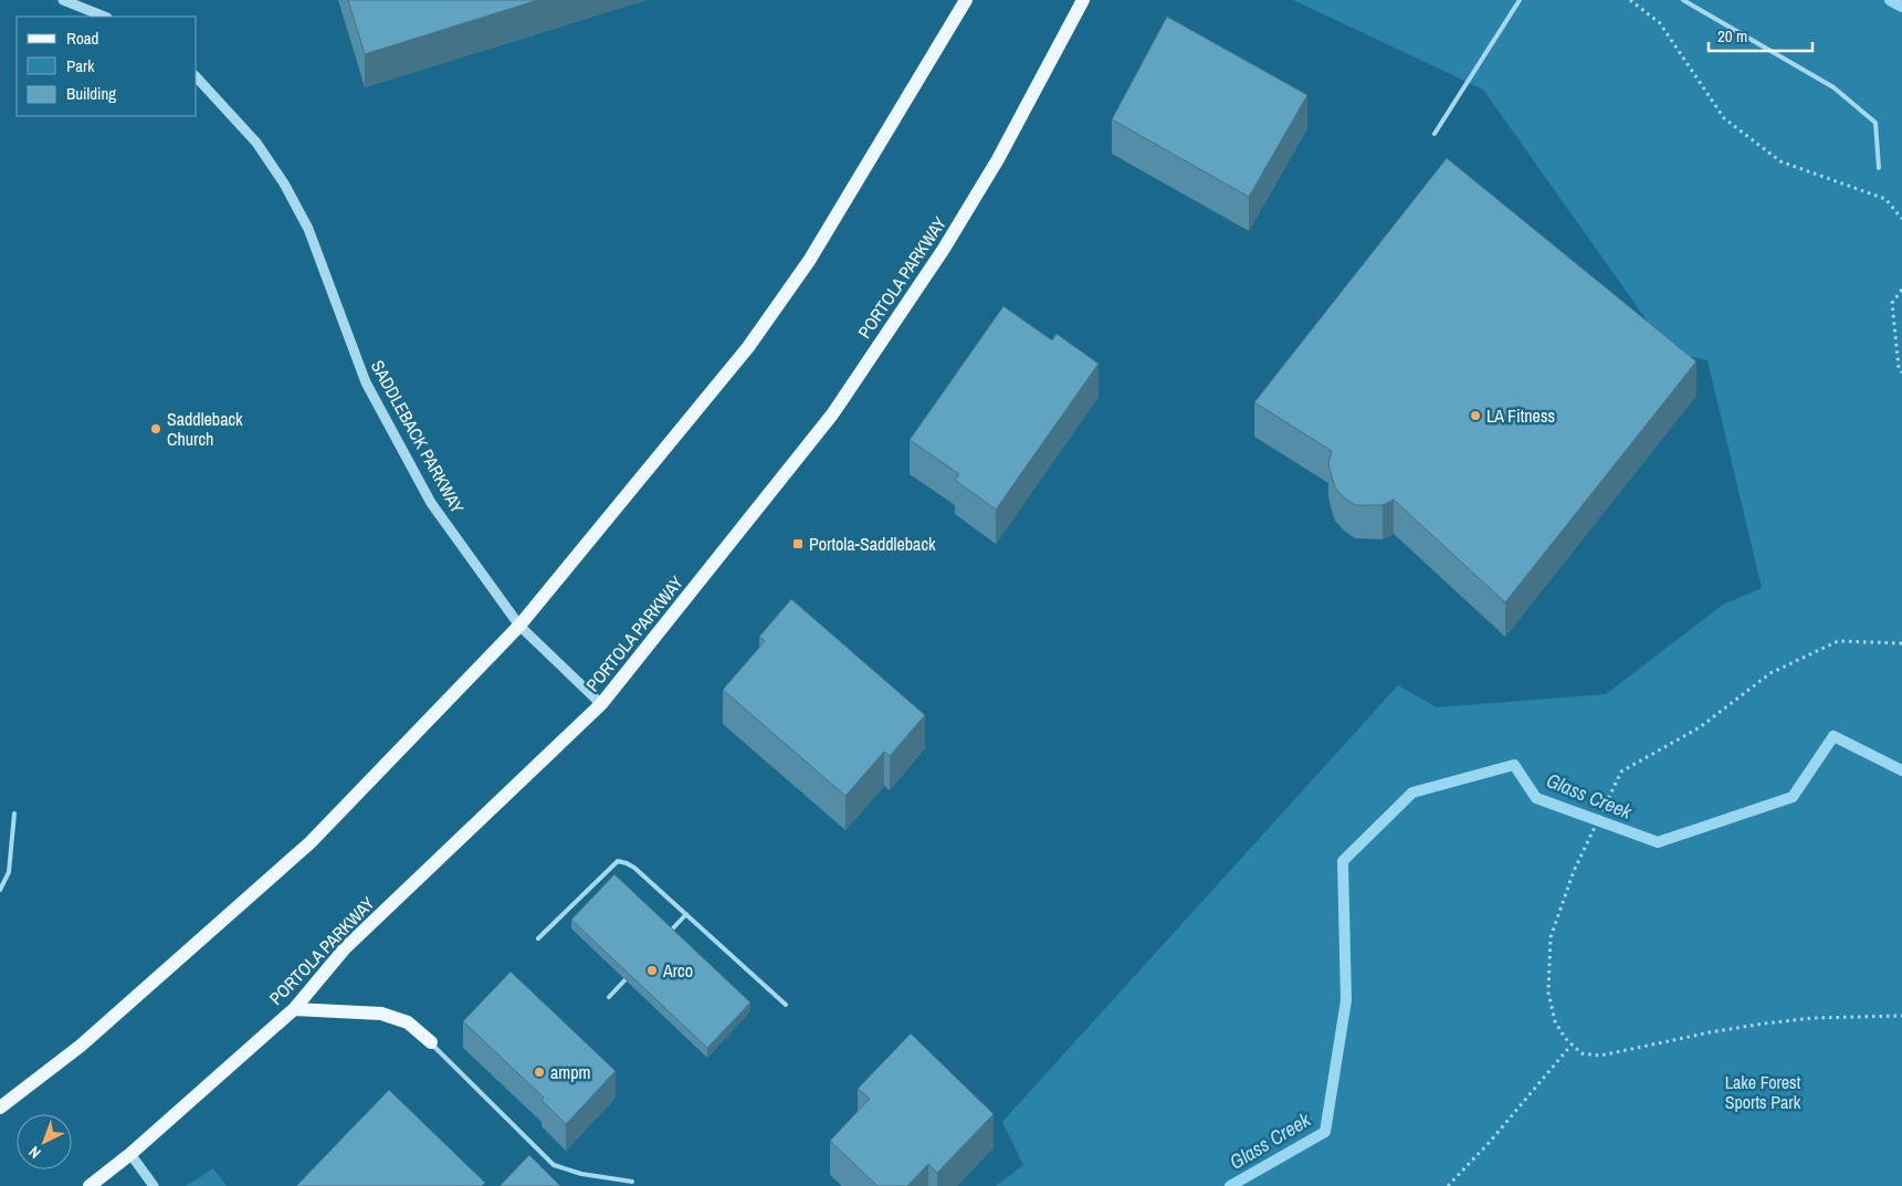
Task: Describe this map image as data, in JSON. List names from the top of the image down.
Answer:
{
  "streets": {
    "main road": ["PORTOLA PARKWAY"],
    "street": ["SADDLEBACK PARKWAY"]
  },
  "crossings": [
    ["PORTOLA PARKWAY", "SADDLEBACK PARKWAY"]
  ],
  "water": ["Glass Creek"],
  "parks": ["Lake Forest Sports Park"],
  "places": {
    "other": [
      "LA Fitness",
      "Saddleback Church",
      "Arco",
      "ampm"
    ],
    "transit": ["Portola-Saddleback"]
  },
  "legend": ["Road", "Park", "Building"],
  "scale_bar": "20 m",
  "north": "bottom left"
}
